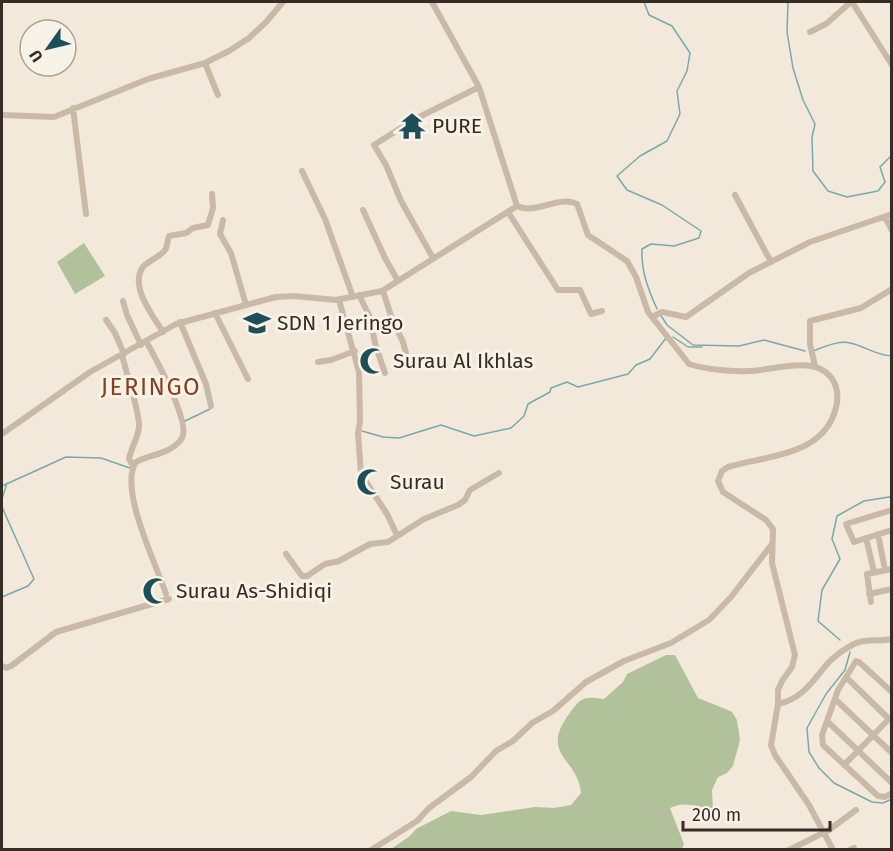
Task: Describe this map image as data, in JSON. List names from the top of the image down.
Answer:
{
  "districts": ["JERINGO"],
  "places": {
    "temple": ["PURE"],
    "school or university": ["SDN 1 Jeringo"],
    "mosque": ["Surau Al Ikhlas", "Surau", "Surau As-Shidiqi"]
  },
  "scale_bar": "200 m",
  "north": "bottom left"
}
